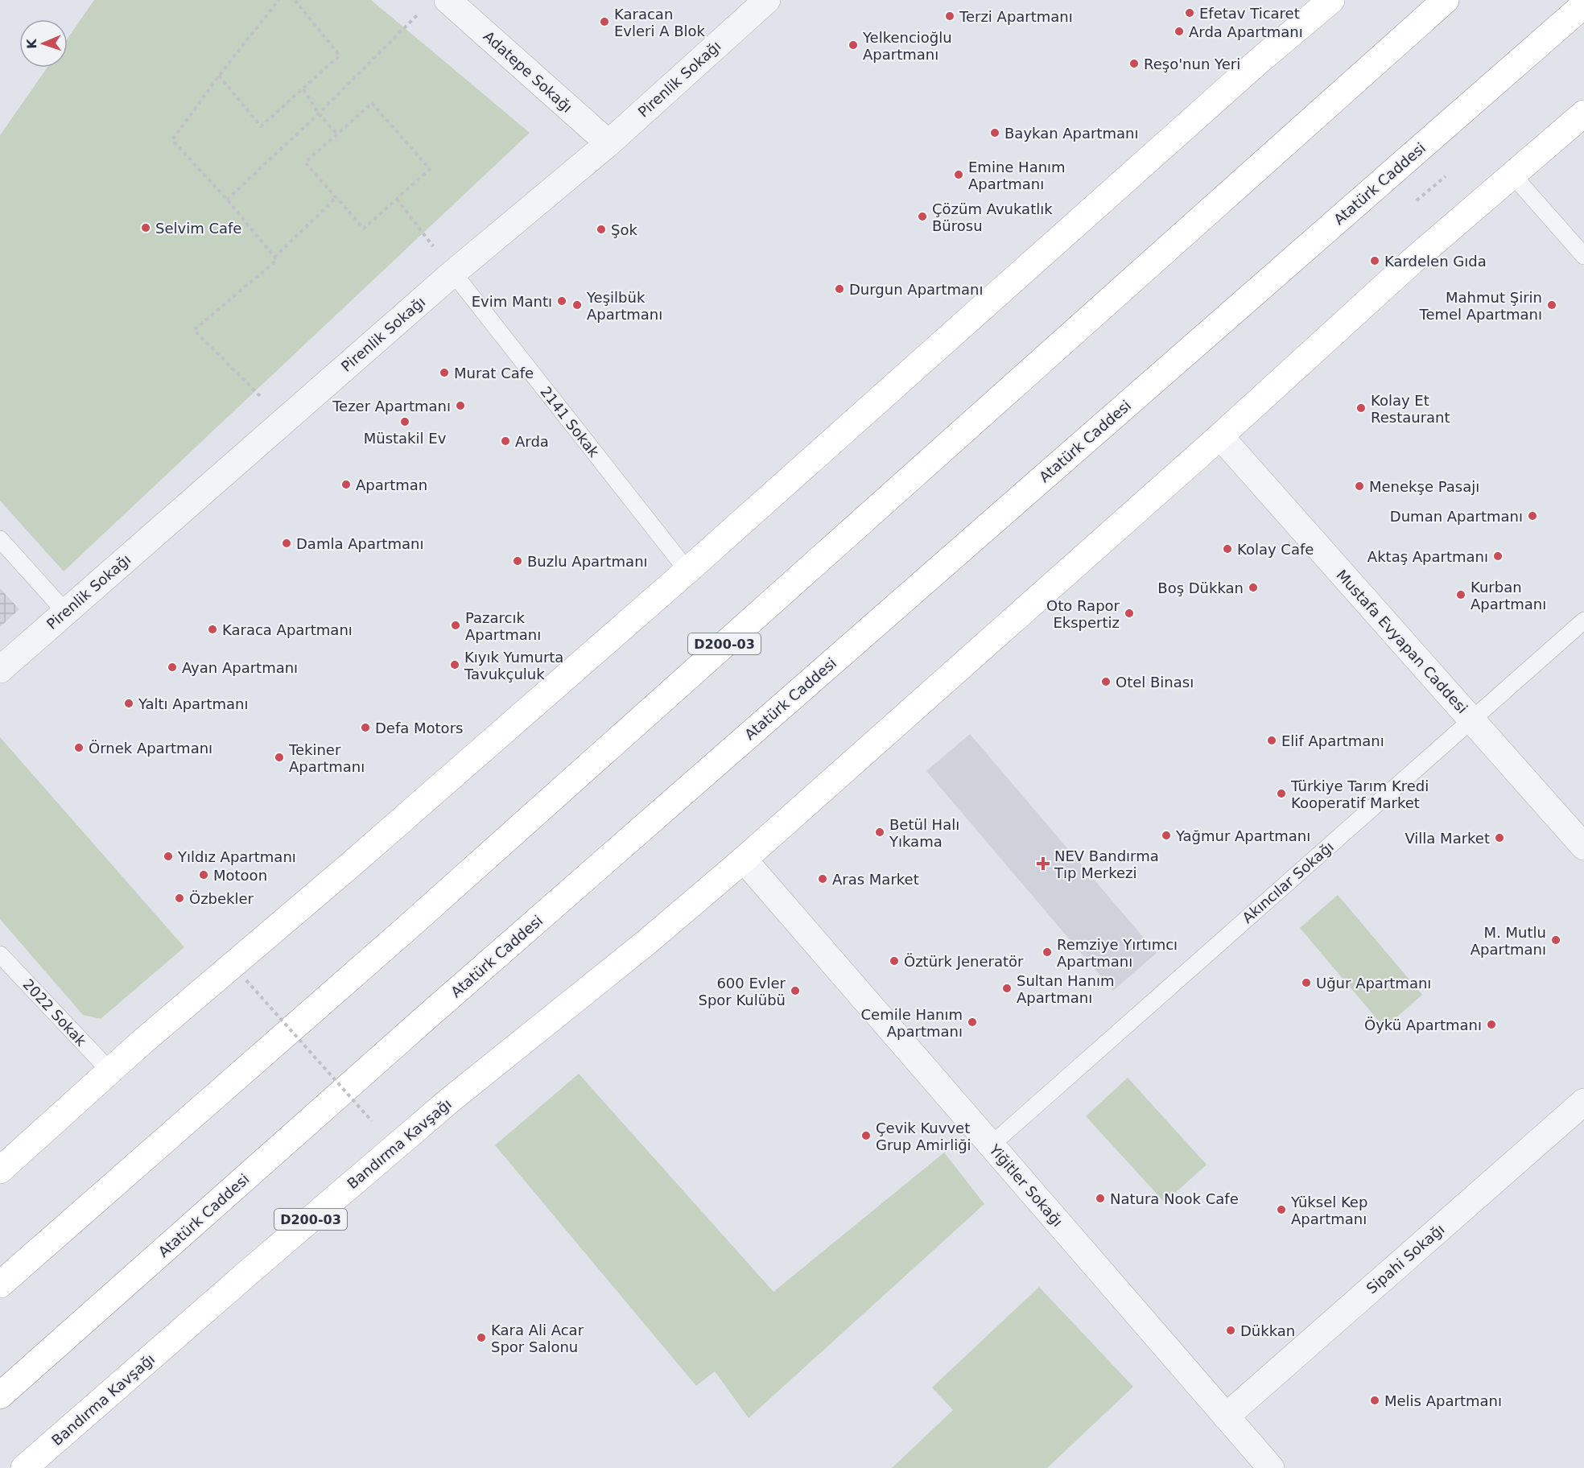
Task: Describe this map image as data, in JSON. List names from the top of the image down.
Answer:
{
  "streets": {
    "main road": ["Atatürk Caddesi", "D200-03", "Bandırma Kavşağı"],
    "street": [
      "Adatepe Sokağı",
      "Pirenlik Sokağı",
      "Mustafa Evyapan Caddesi",
      "Yiğitler Sokağı",
      "Sipahi Sokağı"
    ],
    "lane": ["2141 Sokak", "Akıncılar Sokağı", "2022 Sokak"]
  },
  "crossings": [
    ["Adatepe Sokağı", "Pirenlik Sokağı"],
    ["Pirenlik Sokağı", "2141 Sokak"],
    ["Mustafa Evyapan Caddesi", "Akıncılar Sokağı"],
    ["Akıncılar Sokağı", "Yiğitler Sokağı"],
    ["Bandırma Kavşağı", "Yiğitler Sokağı"],
    ["Yiğitler Sokağı", "Sipahi Sokağı"]
  ],
  "places": {
    "other": [
      "Efetav Ticaret",
      "Terzi Apartmanı",
      "Karacan Evleri A Blok",
      "Arda Apartmanı",
      "Yelkencioğlu Apartmanı",
      "Reşo'nun Yeri",
      "Baykan Apartmanı",
      "Emine Hanım Apartmanı",
      "Çözüm Avukatlık Bürosu",
      "Selvim Cafe",
      "Şok",
      "Kardelen Gıda",
      "Durgun Apartmanı",
      "Evim Mantı",
      "Yeşilbük Apartmanı",
      "Mahmut Şirin Temel Apartmanı",
      "Murat Cafe",
      "Tezer Apartmanı",
      "Kolay Et Restaurant",
      "Müstakil Ev",
      "Arda",
      "Apartman",
      "Menekşe Pasajı",
      "Duman Apartmanı",
      "Damla Apartmanı",
      "Kolay Cafe",
      "Aktaş Apartmanı",
      "Buzlu Apartmanı",
      "Boş Dükkan",
      "Kurban Apartmanı",
      "Oto Rapor Ekspertiz",
      "Pazarcık Apartmanı",
      "Karaca Apartmanı",
      "Kıyık Yumurta Tavukçuluk",
      "Ayan Apartmanı",
      "Otel Binası",
      "Yaltı Apartmanı",
      "Defa Motors",
      "Elif Apartmanı",
      "Örnek Apartmanı",
      "Tekiner Apartmanı",
      "Türkiye Tarım Kredi Kooperatif Market",
      "Betül Halı Yıkama",
      "Yağmur Apartmanı",
      "Villa Market",
      "Yıldız Apartmanı",
      "Motoon",
      "Aras Market",
      "Özbekler",
      "M. Mutlu Apartmanı",
      "Remziye Yırtımcı Apartmanı",
      "Öztürk Jeneratör",
      "Uğur Apartmanı",
      "Sultan Hanım Apartmanı",
      "600 Evler Spor Kulübü",
      "Cemile Hanım Apartmanı",
      "Öykü Apartmanı",
      "Çevik Kuvvet Grup Amirliği",
      "Natura Nook Cafe",
      "Yüksel Kep Apartmanı",
      "Dükkan",
      "Kara Ali Acar Spor Salonu",
      "Melis Apartmanı"
    ],
    "health": ["NEV Bandırma Tıp Merkezi"]
  },
  "north": "left"
}
